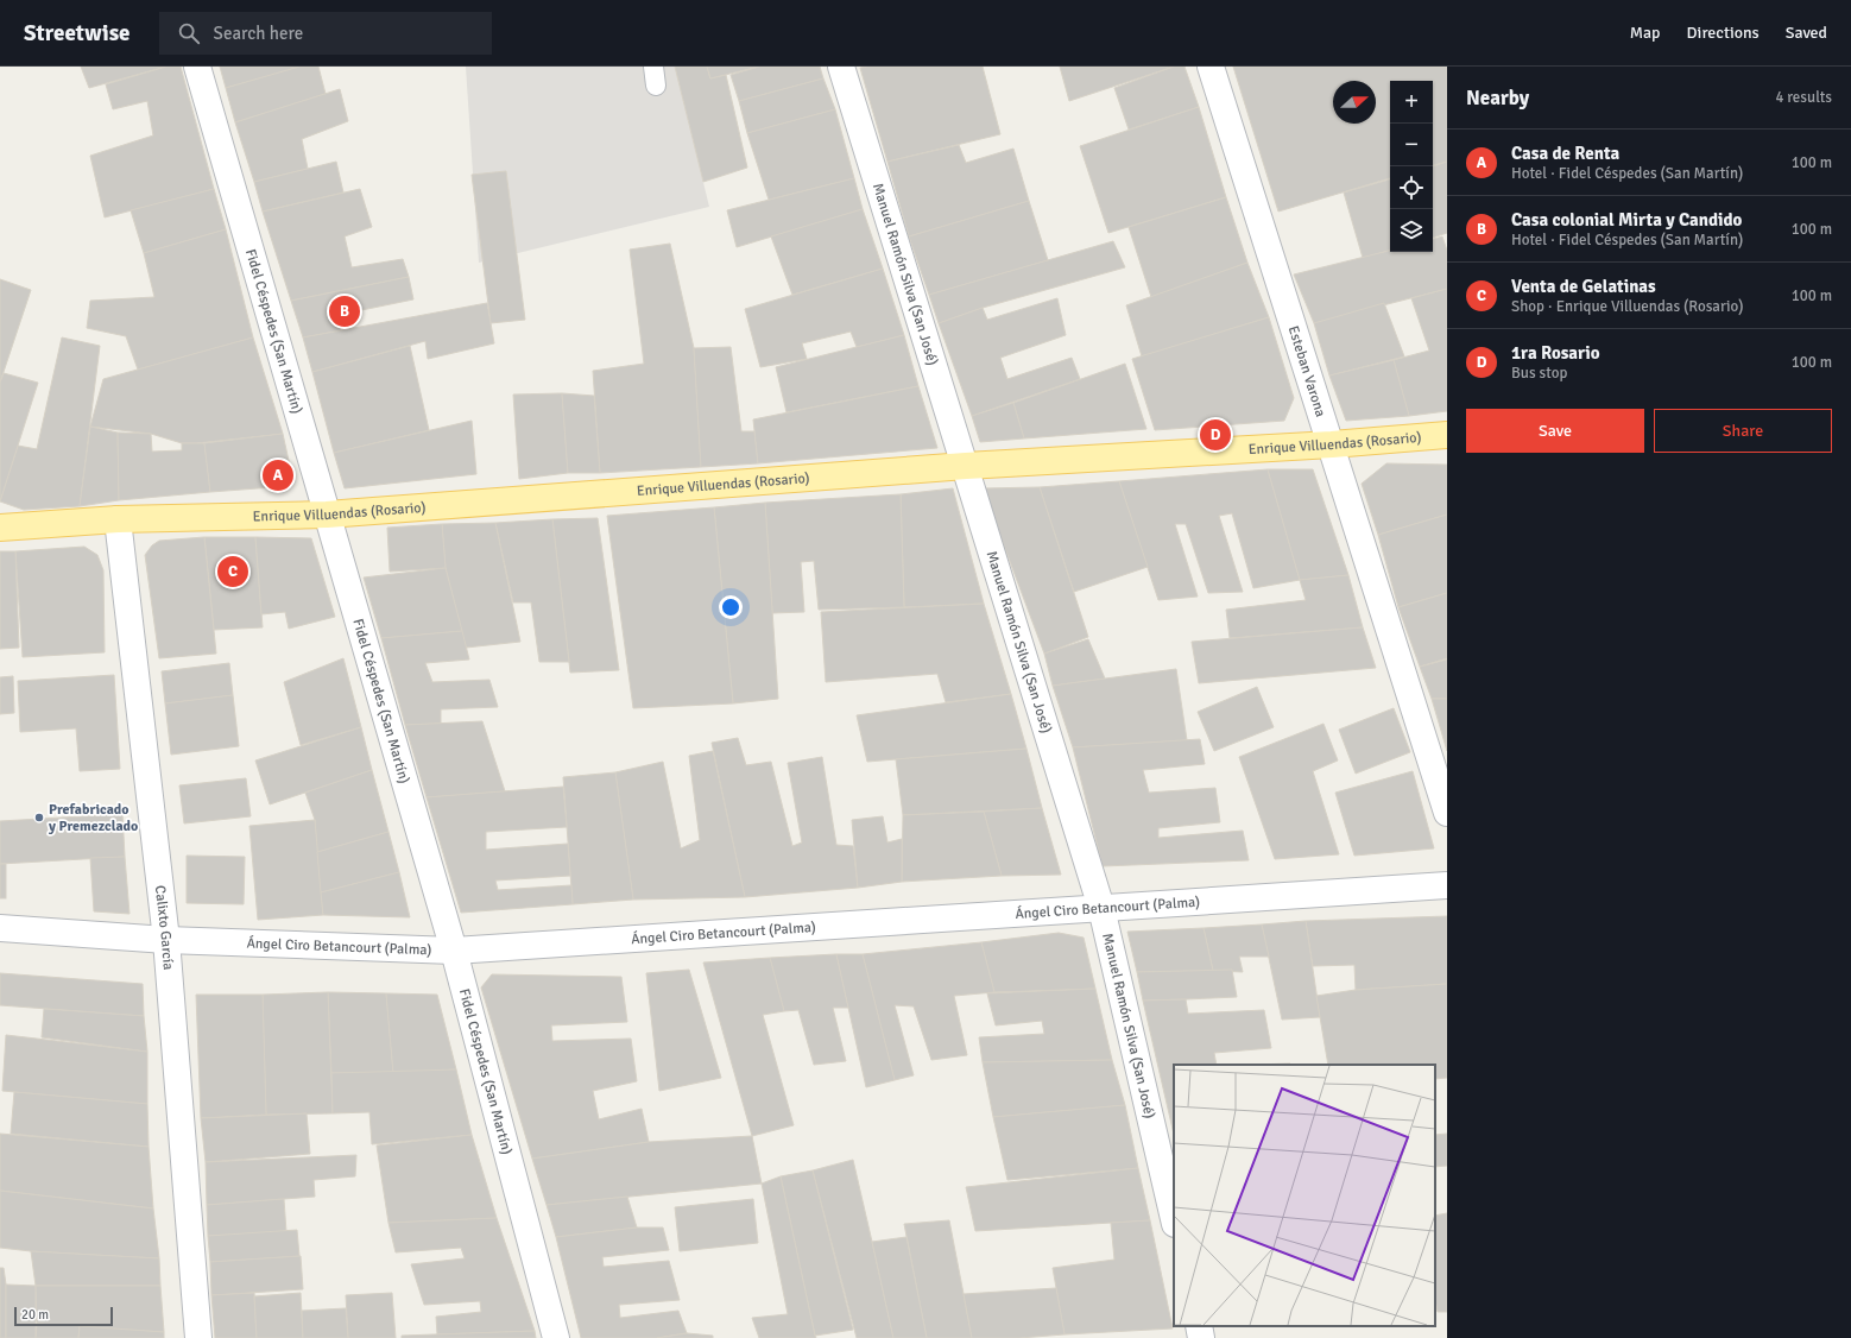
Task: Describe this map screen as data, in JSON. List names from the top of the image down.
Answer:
{
  "streets": {
    "main road": ["Enrique Villuendas (Rosario)"],
    "street": [
      "Manuel Ramón Silva (San José)",
      "Fidel Céspedes (San Martín)",
      "Esteban Varona",
      "Ángel Ciro Betancourt (Palma)",
      "Calixto García"
    ]
  },
  "crossings": [
    ["Manuel Ramón Silva (San José)", "Enrique Villuendas (Rosario)"],
    ["Manuel Ramón Silva (San José)", "Ángel Ciro Betancourt (Palma)"],
    ["Fidel Céspedes (San Martín)", "Enrique Villuendas (Rosario)"],
    ["Fidel Céspedes (San Martín)", "Ángel Ciro Betancourt (Palma)"],
    ["Esteban Varona", "Enrique Villuendas (Rosario)"],
    ["Enrique Villuendas (Rosario)", "Calixto García"],
    ["Ángel Ciro Betancourt (Palma)", "Calixto García"]
  ],
  "places": ["Prefabricado y Premezclado"],
  "scale_bar": "20 m",
  "north": "right",
  "page": {
    "header": "Streetwise",
    "search": "Search here",
    "nav": ["Map", "Directions", "Saved"],
    "heading": ["Nearby", "4 results"],
    "map_buttons": ["+", "−"],
    "list": [
      {
        "mark": "A",
        "name": "Casa de Renta",
        "note": "Hotel · Fidel Céspedes (San Martín)",
        "value": "100 m"
      },
      {
        "mark": "B",
        "name": "Casa colonial Mirta y Candido",
        "note": "Hotel · Fidel Céspedes (San Martín)",
        "value": "100 m"
      },
      {
        "mark": "C",
        "name": "Venta de Gelatinas",
        "note": "Shop · Enrique Villuendas (Rosario)",
        "value": "100 m"
      },
      {
        "mark": "D",
        "name": "1ra Rosario",
        "note": "Bus stop",
        "value": "100 m"
      }
    ],
    "pins": [
      "B",
      "D",
      "A",
      "C"
    ],
    "buttons": ["Save", "Share"],
    "scale": "20 m"
  }
}
